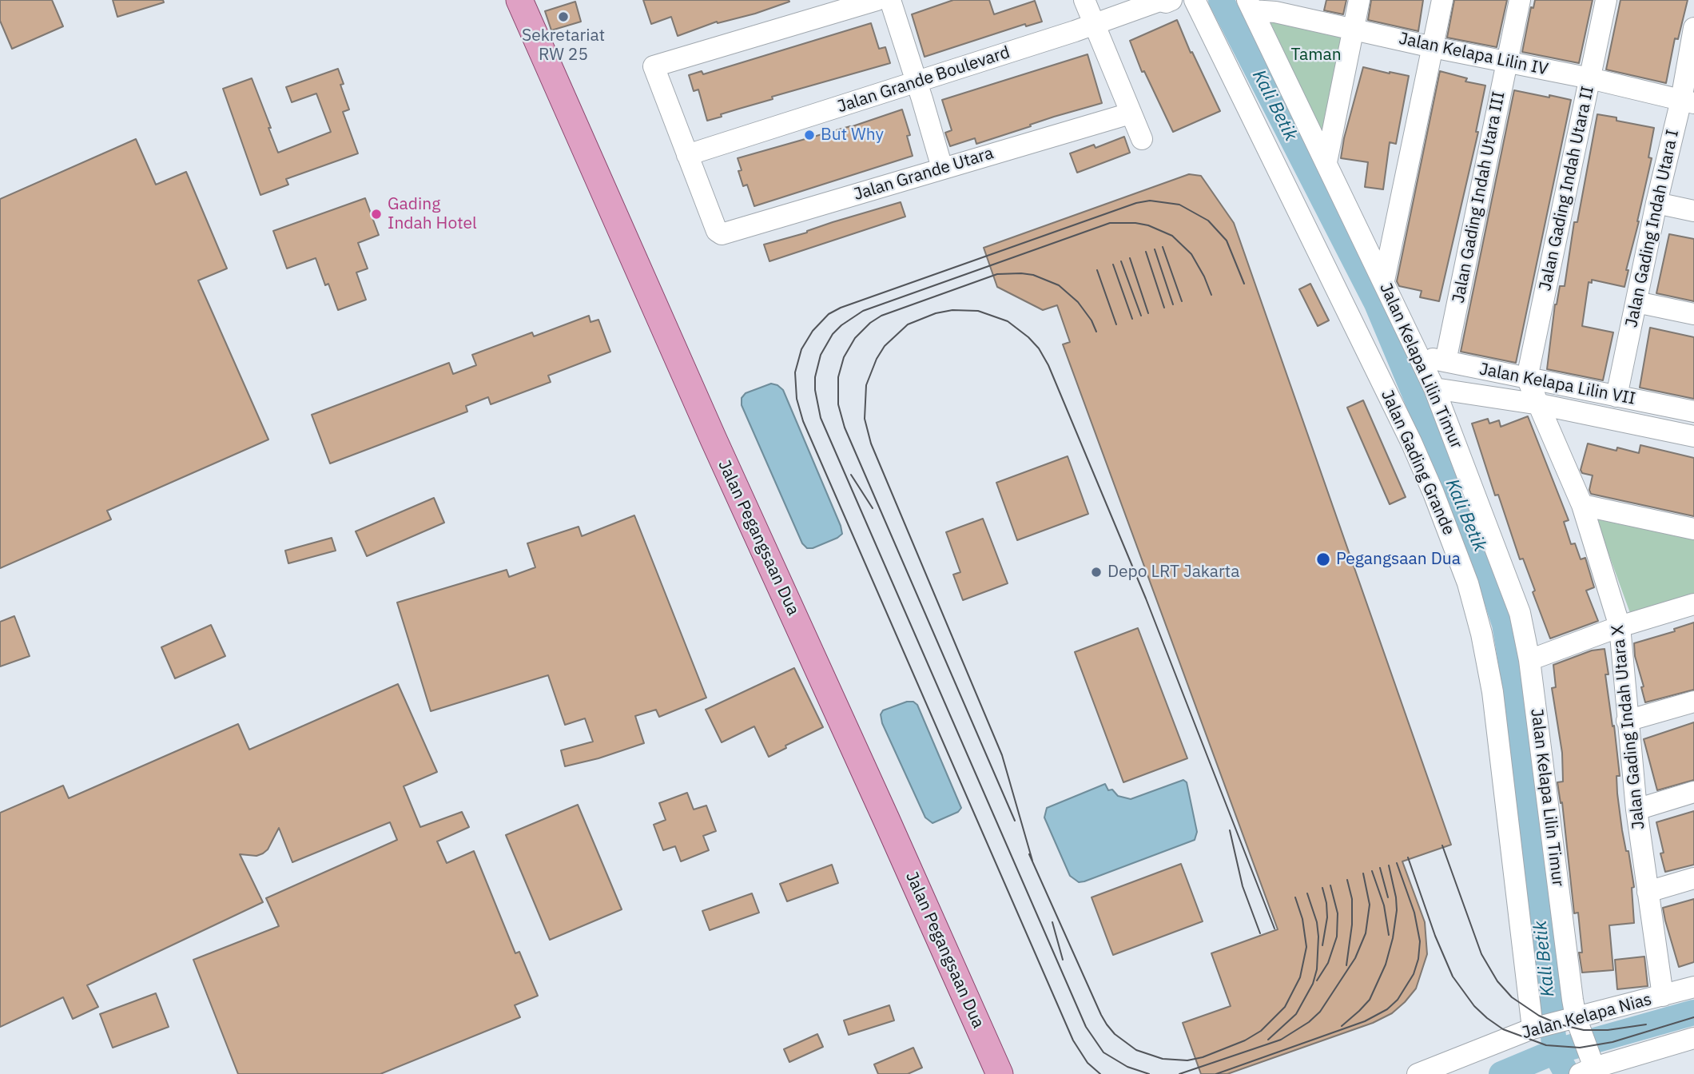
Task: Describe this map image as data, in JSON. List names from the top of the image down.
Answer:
{
  "streets": {
    "main road": ["Jalan Pegangsaan Dua"],
    "street": [
      "Jalan Kelapa Lilin IV",
      "Jalan Grande Boulevard",
      "Jalan Grande Utara",
      "Jalan Gading Indah Utara II",
      "Jalan Gading Indah Utara III",
      "Jalan Gading Indah Utara I",
      "Jalan Kelapa Lilin Timur",
      "Jalan Kelapa Lilin VII",
      "Jalan Gading Grande",
      "Jalan Gading Indah Utara X",
      "Jalan Kelapa Nias"
    ]
  },
  "crossings": [
    ["Jalan Kelapa Lilin IV", "Jalan Gading Indah Utara II"],
    ["Jalan Kelapa Lilin IV", "Jalan Gading Indah Utara III"],
    ["Jalan Kelapa Lilin IV", "Jalan Gading Indah Utara I"],
    ["Jalan Kelapa Lilin IV", "Jalan Kelapa Lilin Timur"],
    ["Jalan Grande Boulevard", "Jalan Grande Utara"],
    ["Jalan Gading Indah Utara II", "Jalan Kelapa Lilin VII"],
    ["Jalan Gading Indah Utara II", "Jalan Gading Indah Utara X"],
    ["Jalan Gading Indah Utara III", "Jalan Kelapa Lilin VII"],
    ["Jalan Gading Indah Utara I", "Jalan Kelapa Lilin VII"],
    ["Jalan Kelapa Lilin Timur", "Jalan Kelapa Lilin VII"],
    ["Jalan Kelapa Lilin Timur", "Jalan Kelapa Nias"],
    ["Jalan Kelapa Lilin VII", "Jalan Gading Indah Utara X"],
    ["Jalan Gading Grande", "Jalan Kelapa Nias"],
    ["Jalan Gading Indah Utara X", "Jalan Kelapa Nias"]
  ],
  "water": ["Kali Betik"],
  "parks": ["Taman"],
  "places": [
    "Sekretariat RW 25",
    "But Why",
    "Gading Indah Hotel",
    "Pegangsaan Dua",
    "Depo LRT Jakarta"
  ]
}
